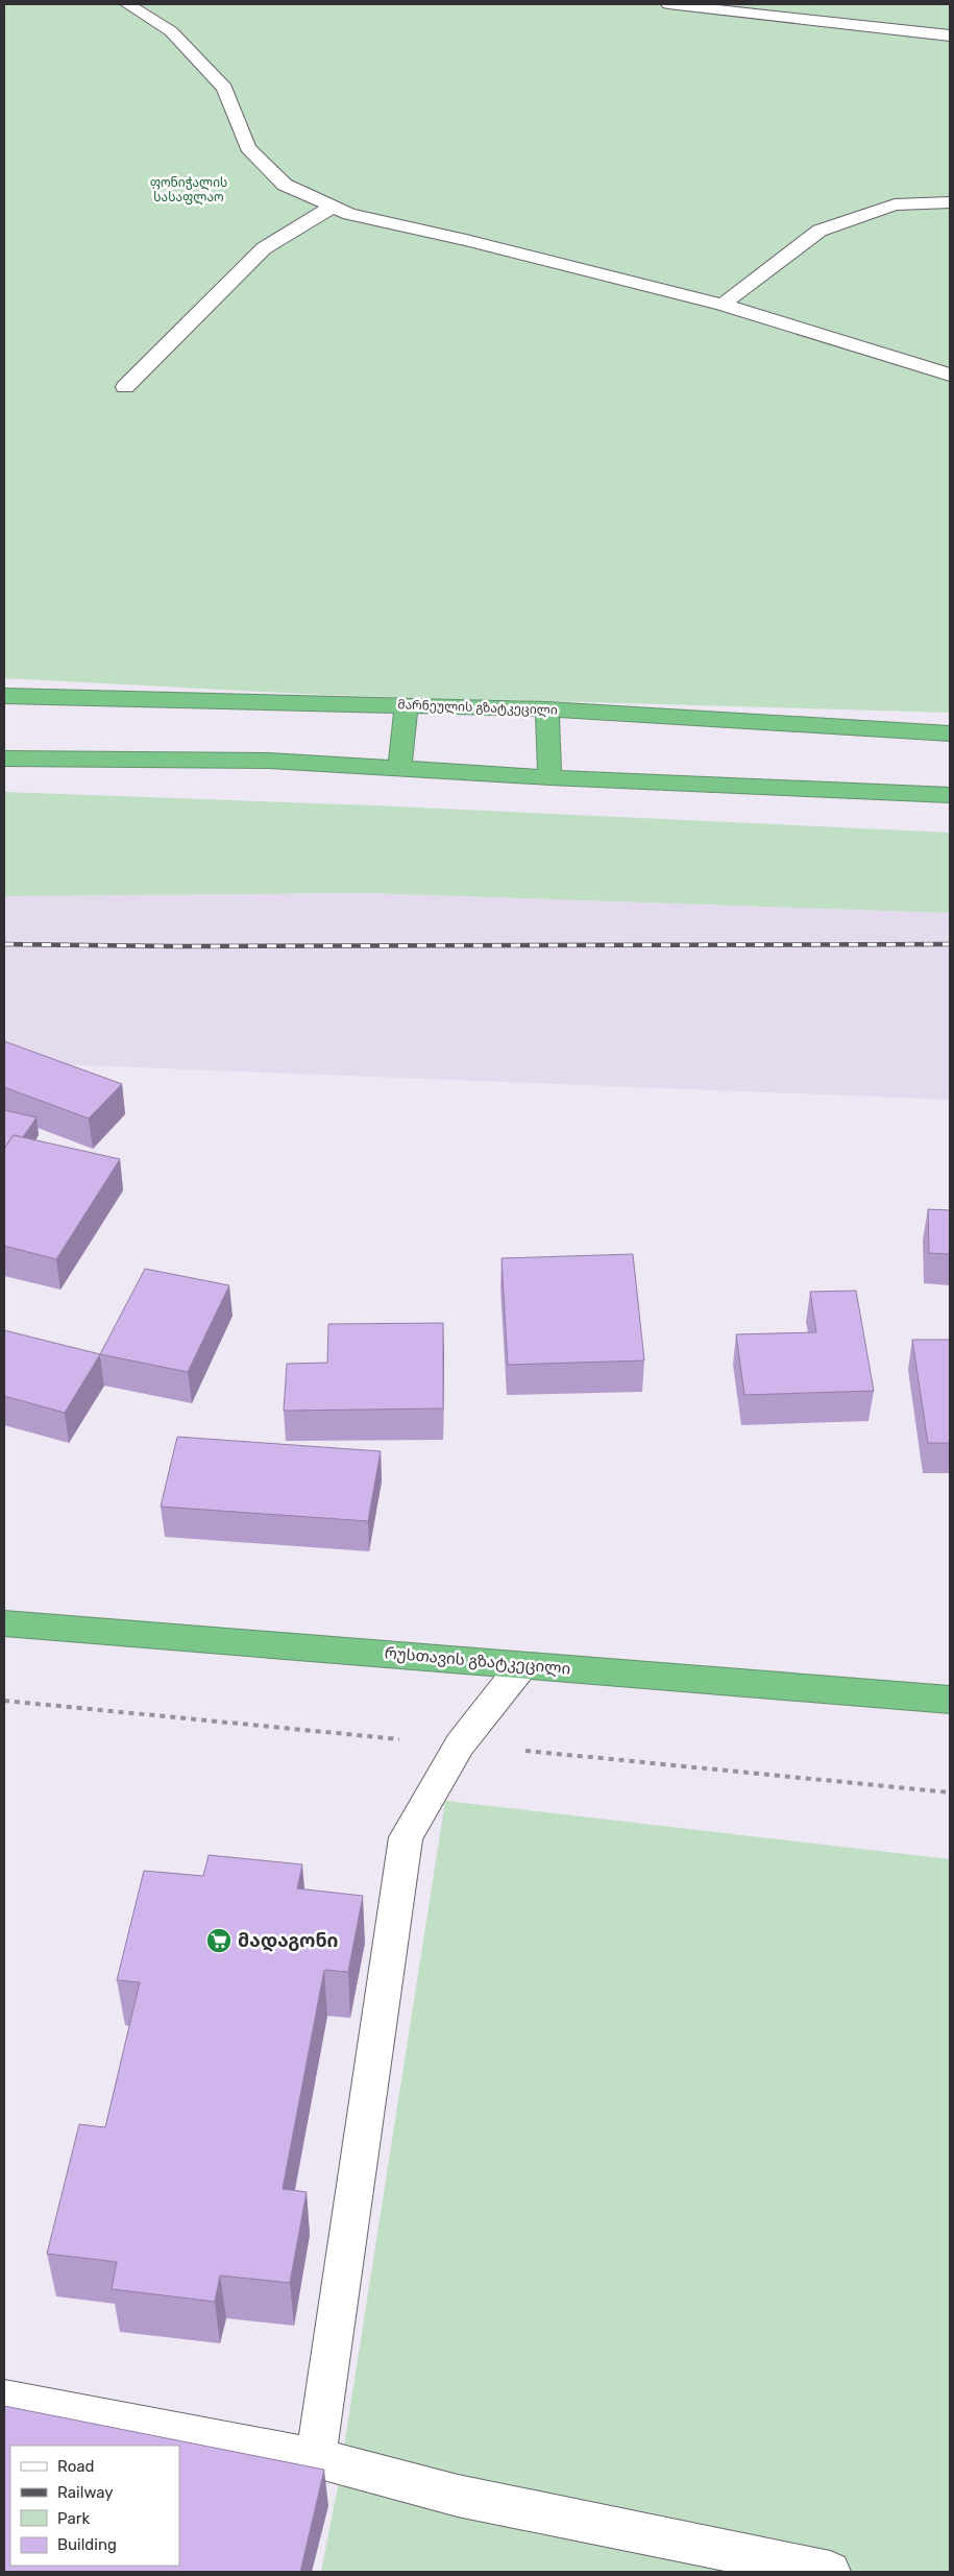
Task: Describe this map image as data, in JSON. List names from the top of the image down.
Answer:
{
  "streets": {
    "highway": ["მარნეულის გზატკეცილი", "რუსთავის გზატკეცილი"]
  },
  "parks": ["ფონიჭალის სასაფლაო"],
  "places": {
    "supermarket": ["მადაგონი"]
  },
  "legend": [
    "Road",
    "Railway",
    "Park",
    "Building"
  ]
}
